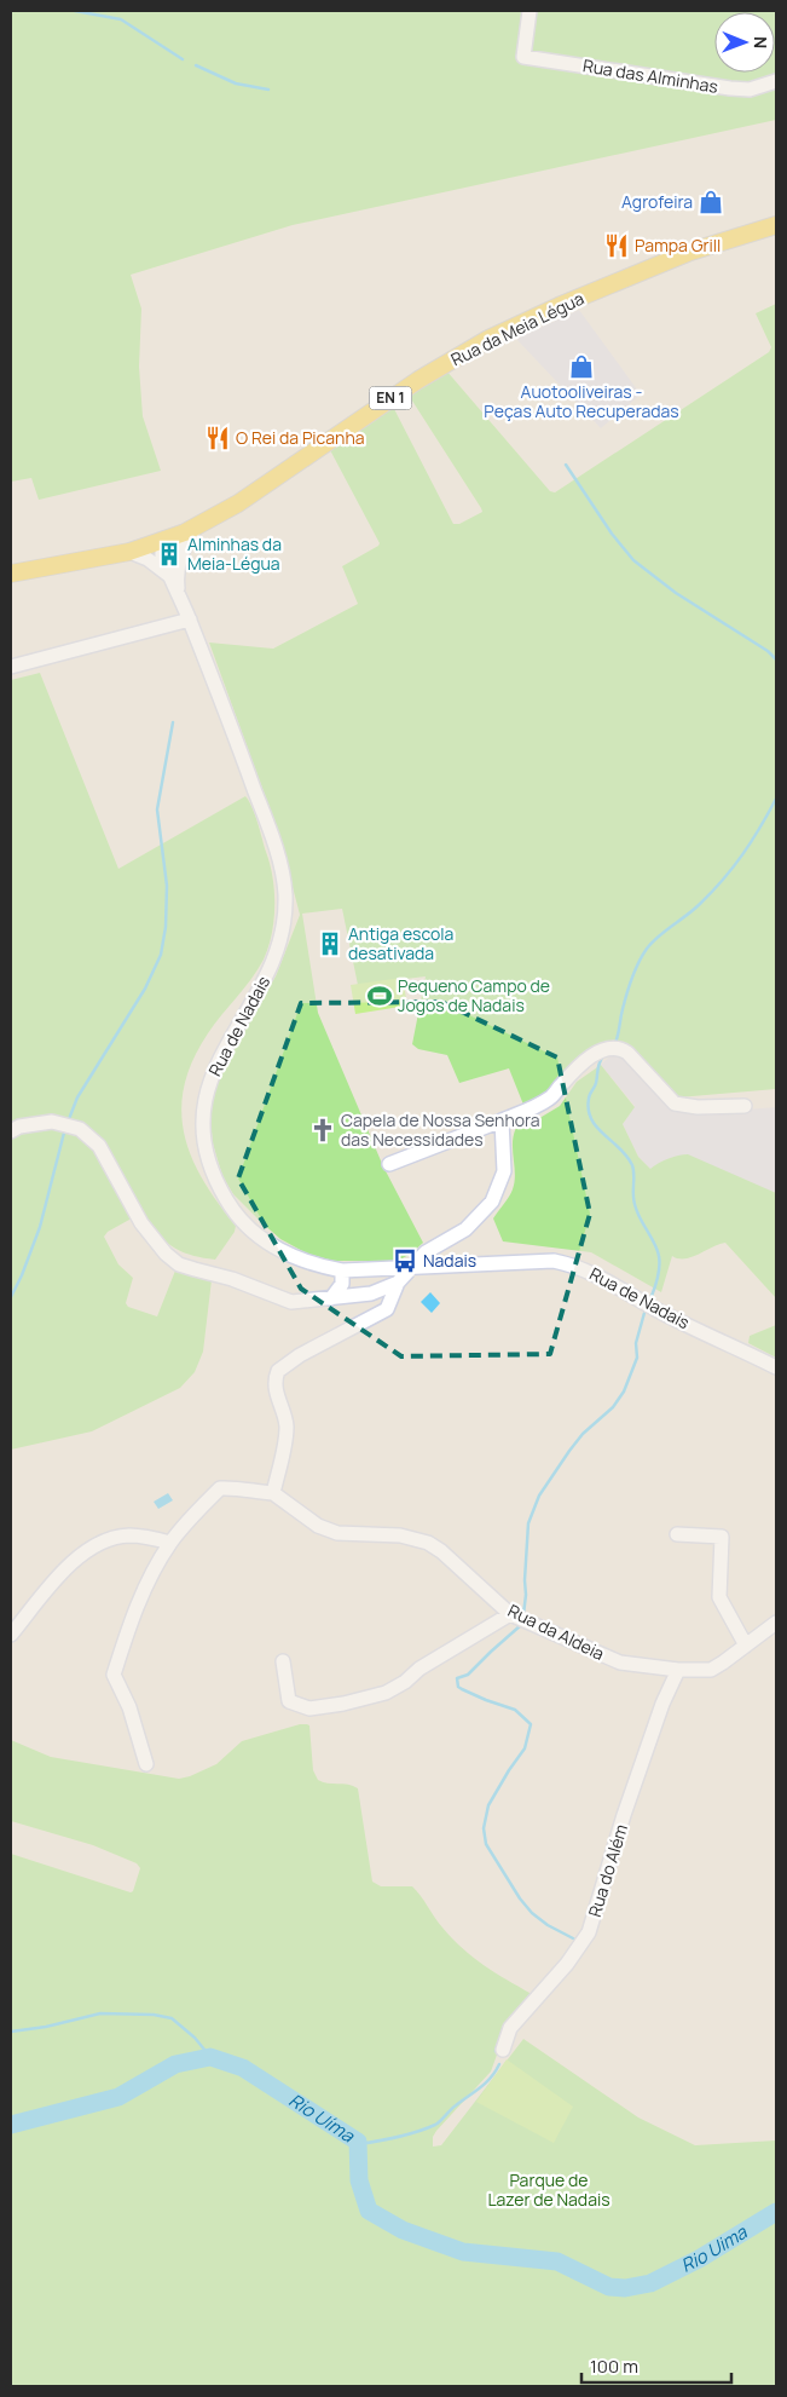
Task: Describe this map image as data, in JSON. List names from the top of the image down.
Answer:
{
  "streets": {
    "main road": ["Rua da Meia Légua", "EN 1"],
    "street": [
      "Rua das Alminhas",
      "Rua de Nadais",
      "Rua da Aldeia",
      "Rua do Além"
    ]
  },
  "crossings": [
    ["Rua da Meia Légua", "Rua de Nadais"],
    ["Rua da Aldeia", "Rua do Além"]
  ],
  "water": ["Rio Uíma", "Rio Uima"],
  "parks": ["Parque de Lazer de Nadais"],
  "places": {
    "shop": ["Agrofeira", "Auotooliveiras - Peças Auto Recuperadas"],
    "restaurant": ["Pampa Grill", "O Rei da Picanha"],
    "building": ["Alminhas da Meia-Légua", "Antiga escola desativada"],
    "sports": ["Pequeno Campo de Jogos de Nadais"],
    "church": ["Capela de Nossa Senhora das Necessidades"],
    "bus stop": ["Nadais"]
  },
  "scale_bar": "100 m",
  "north": "right"
}
